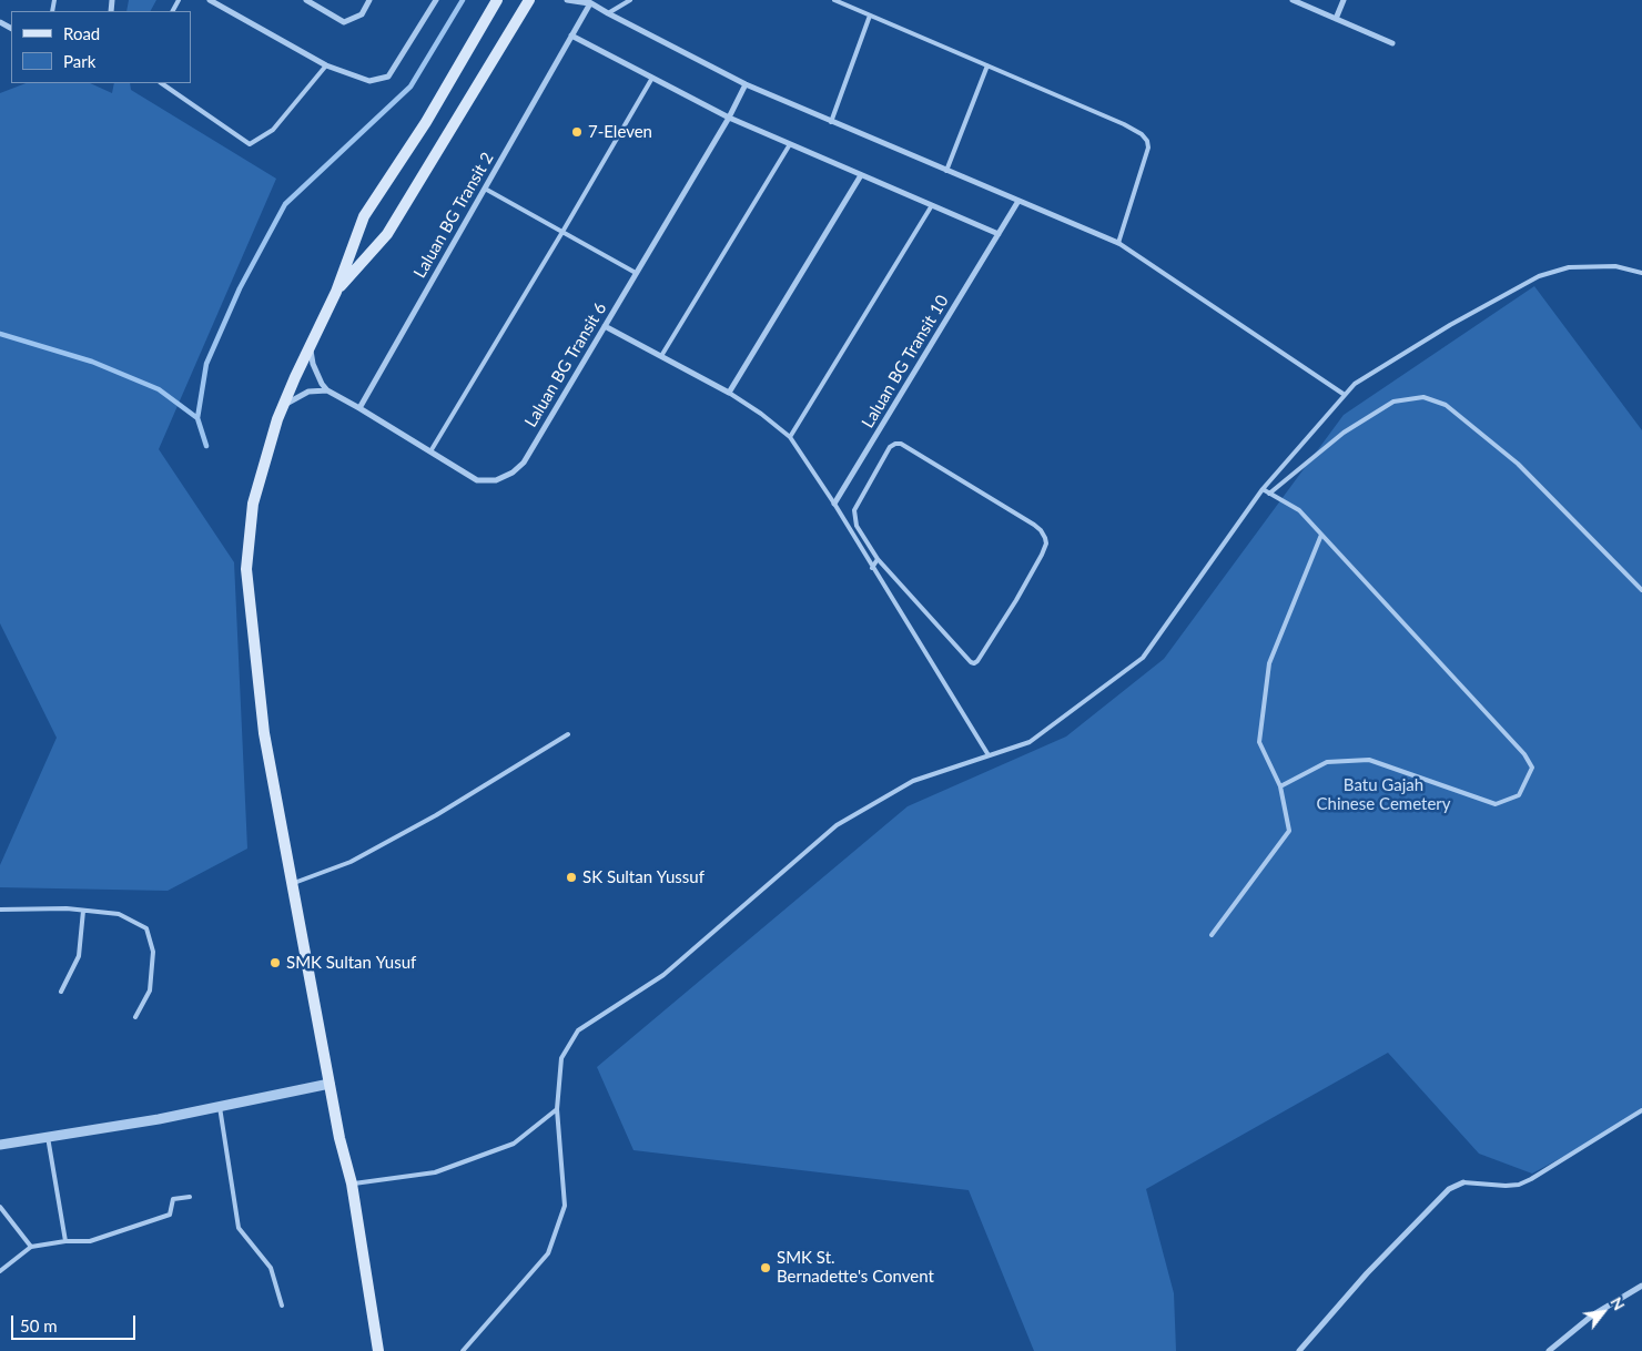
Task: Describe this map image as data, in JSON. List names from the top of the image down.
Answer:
{
  "streets": {
    "street": ["Laluan BG Transit 2", "Laluan BG Transit 10", "Laluan BG Transit 6"]
  },
  "crossings": [
    ["Laluan BG Transit 2", "Laluan BG Transit 6"]
  ],
  "parks": ["Batu Gajah Chinese Cemetery"],
  "places": [
    "7-Eleven",
    "SK Sultan Yussuf",
    "SMK Sultan Yusuf",
    "SMK St. Bernadette's Convent"
  ],
  "legend": ["Road", "Park"],
  "scale_bar": "50 m",
  "north": "top right"
}
